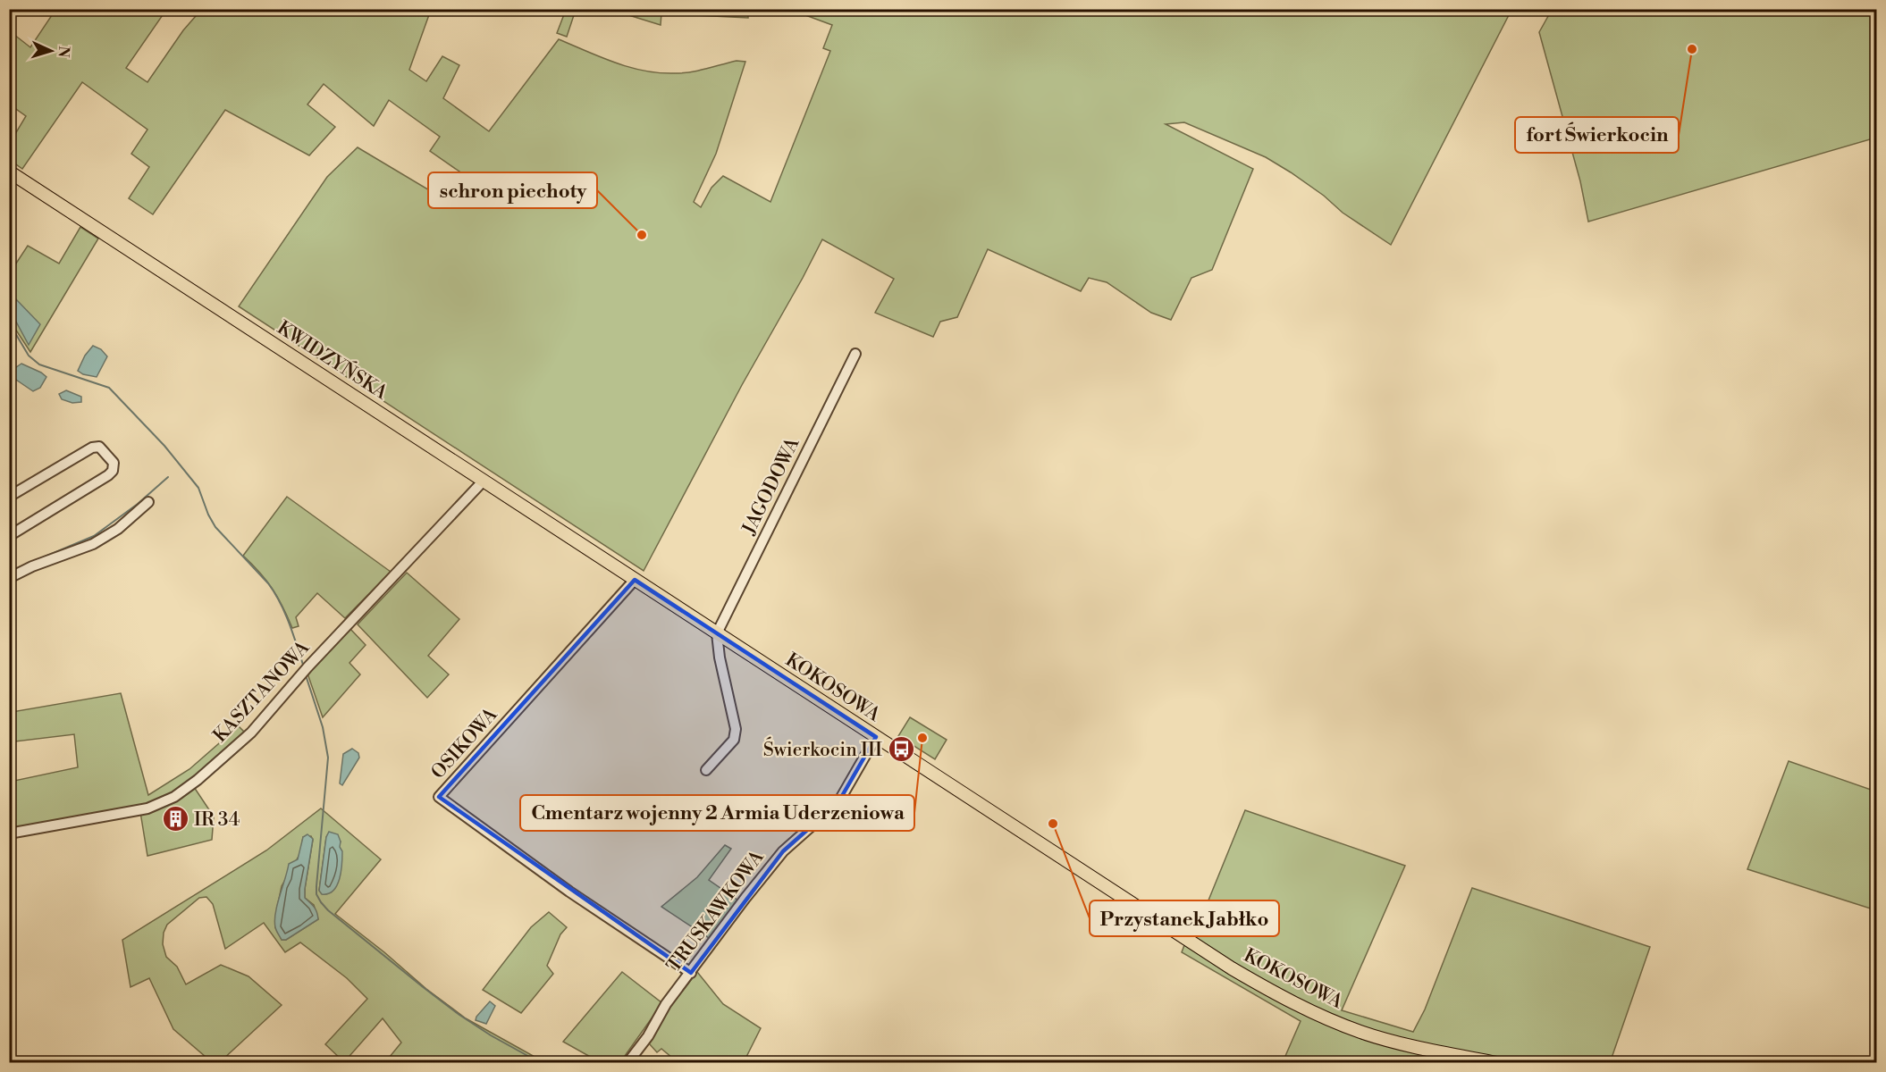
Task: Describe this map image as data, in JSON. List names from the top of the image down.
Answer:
{
  "streets": {
    "main road": ["KWIDZYŃSKA", "KOKOSOWA"],
    "street": [
      "JAGODOWA",
      "KASZTANOWA",
      "OSIKOWA",
      "TRUSKAWKOWA"
    ]
  },
  "crossings": [
    ["KWIDZYŃSKA", "KOKOSOWA"],
    ["KWIDZYŃSKA", "KASZTANOWA"],
    ["KWIDZYŃSKA", "OSIKOWA"],
    ["JAGODOWA", "KOKOSOWA"],
    ["KOKOSOWA", "OSIKOWA"],
    ["KOKOSOWA", "TRUSKAWKOWA"],
    ["OSIKOWA", "TRUSKAWKOWA"]
  ],
  "places": {
    "other": [
      "fort Świerkocin",
      "schron piechoty",
      "Cmentarz wojenny 2 Armia Uderzeniowa",
      "Przystanek Jabłko"
    ],
    "bus stop": ["Świerkocin III"],
    "building": ["IR 34"]
  },
  "north": "right"
}
